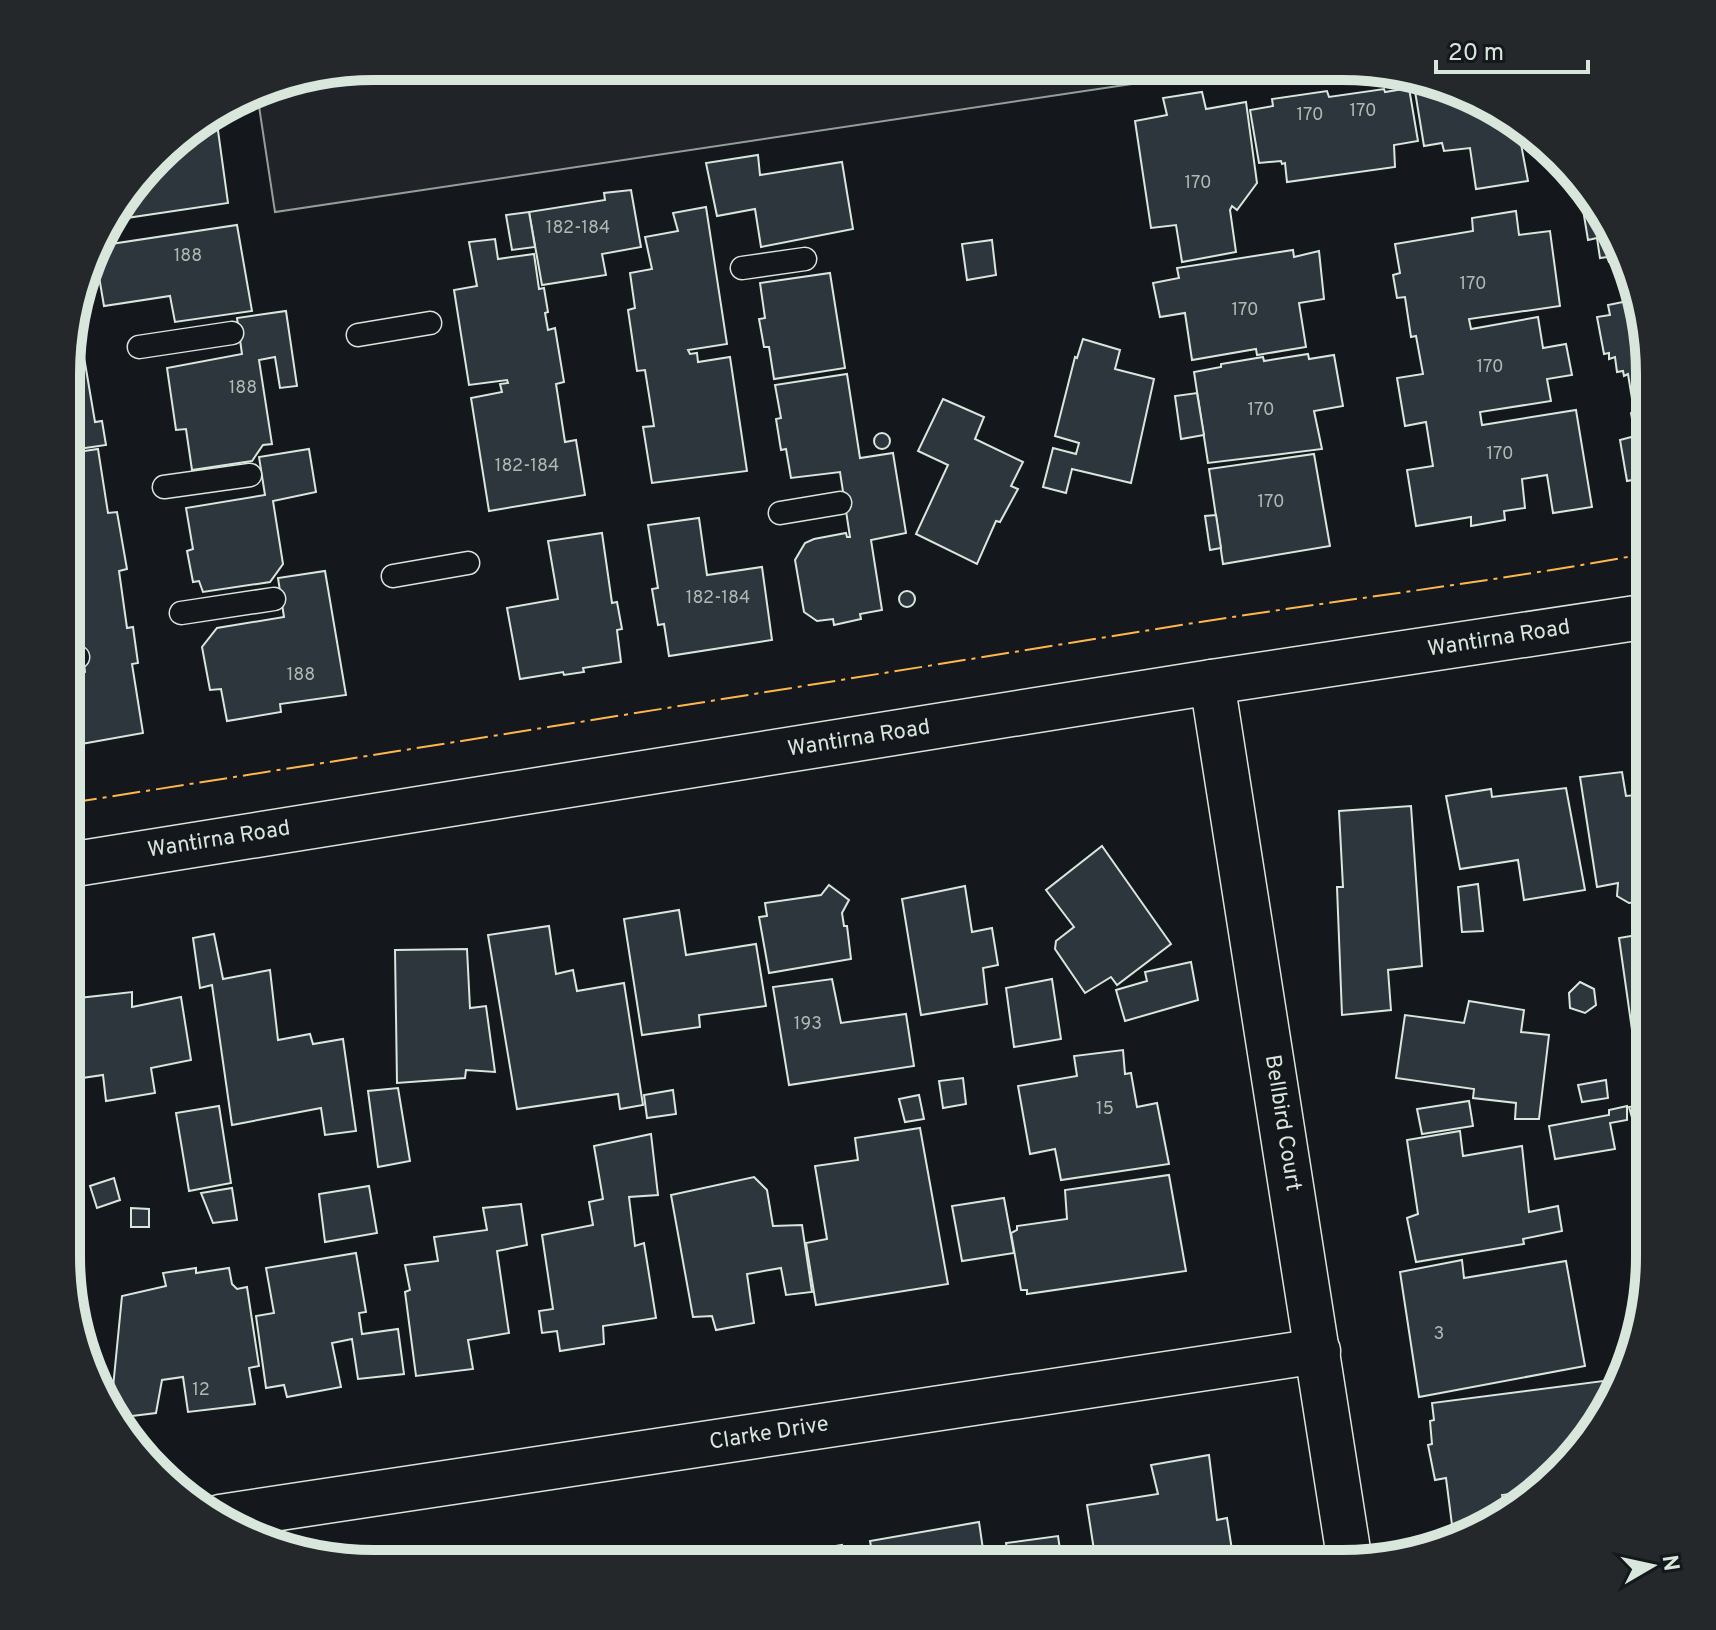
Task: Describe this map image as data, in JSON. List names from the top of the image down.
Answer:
{
  "streets": {
    "street": ["Wantirna Road", "Bellbird Court", "Clarke Drive"]
  },
  "crossings": [
    ["Wantirna Road", "Bellbird Court"],
    ["Bellbird Court", "Clarke Drive"]
  ],
  "house_numbers": [
    "170",
    "170",
    "170",
    "182-184",
    "188",
    "170",
    "170",
    "170",
    "188",
    "170",
    "170",
    "182-184",
    "170",
    "182-184",
    "188",
    "193",
    "15",
    "3",
    "12"
  ],
  "scale_bar": "20 m",
  "north": "right"
}
